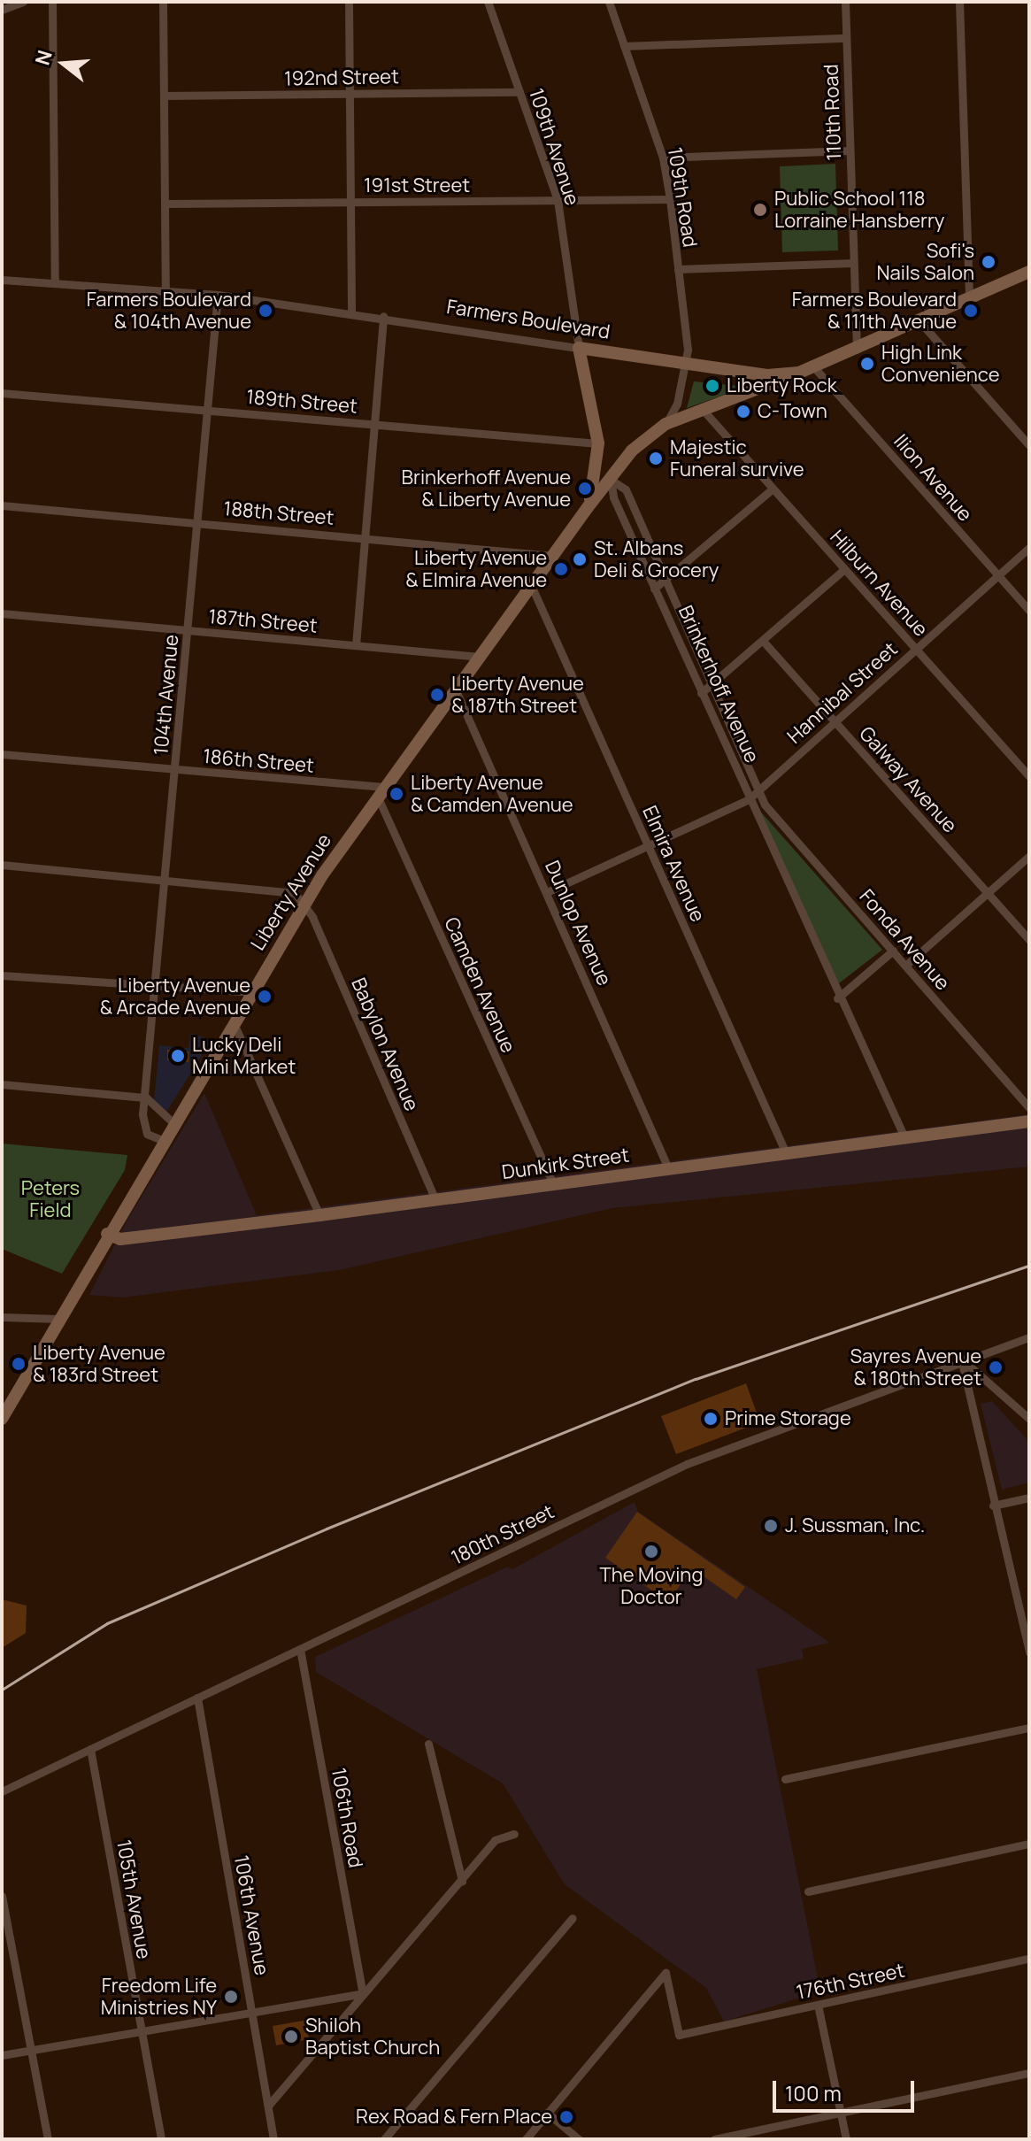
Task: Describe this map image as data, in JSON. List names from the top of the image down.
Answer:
{
  "streets": {
    "main road": ["Farmers Boulevard", "Liberty Avenue", "Dunkirk Street"],
    "street": [
      "192nd Street",
      "110th Road",
      "109th Avenue",
      "191st Street",
      "109th Road",
      "189th Street",
      "Ilion Avenue",
      "188th Street",
      "Hilburn Avenue",
      "187th Street",
      "Brinkerhoff Avenue",
      "Hannibal Street",
      "104th Avenue",
      "186th Street",
      "Galway Avenue",
      "Elmira Avenue",
      "Dunlop Avenue",
      "Fonda Avenue",
      "Camden Avenue",
      "Babylon Avenue",
      "180th Street",
      "106th Road",
      "105th Avenue",
      "106th Avenue",
      "176th Street"
    ]
  },
  "crossings": [
    ["192nd Street", "109th Avenue"],
    ["110th Road", "Farmers Boulevard"],
    ["109th Avenue", "191st Street"],
    ["109th Avenue", "Farmers Boulevard"],
    ["191st Street", "109th Road"],
    ["109th Road", "Farmers Boulevard"],
    ["Farmers Boulevard", "Ilion Avenue"],
    ["Farmers Boulevard", "104th Avenue"],
    ["Farmers Boulevard", "Liberty Avenue"],
    ["189th Street", "104th Avenue"],
    ["Ilion Avenue", "Hannibal Street"],
    ["188th Street", "104th Avenue"],
    ["188th Street", "Liberty Avenue"],
    ["Hilburn Avenue", "Hannibal Street"],
    ["Hilburn Avenue", "Liberty Avenue"],
    ["187th Street", "104th Avenue"],
    ["187th Street", "Liberty Avenue"],
    ["Brinkerhoff Avenue", "Hannibal Street"],
    ["Brinkerhoff Avenue", "Liberty Avenue"],
    ["Brinkerhoff Avenue", "Fonda Avenue"],
    ["Brinkerhoff Avenue", "Dunkirk Street"],
    ["Hannibal Street", "Galway Avenue"],
    ["Hannibal Street", "Elmira Avenue"],
    ["Hannibal Street", "Dunlop Avenue"],
    ["Hannibal Street", "Fonda Avenue"],
    ["104th Avenue", "186th Street"],
    ["104th Avenue", "Liberty Avenue"],
    ["186th Street", "Liberty Avenue"],
    ["186th Street", "Camden Avenue"],
    ["Elmira Avenue", "Liberty Avenue"],
    ["Elmira Avenue", "Dunkirk Street"],
    ["Liberty Avenue", "Dunlop Avenue"],
    ["Liberty Avenue", "Camden Avenue"],
    ["Liberty Avenue", "Babylon Avenue"],
    ["Liberty Avenue", "Dunkirk Street"],
    ["Dunlop Avenue", "Dunkirk Street"],
    ["Camden Avenue", "Dunkirk Street"],
    ["Babylon Avenue", "Dunkirk Street"],
    ["180th Street", "106th Road"],
    ["180th Street", "105th Avenue"],
    ["180th Street", "106th Avenue"]
  ],
  "parks": ["Peters Field"],
  "places": [
    "Public School 118 Lorraine Hansberry",
    "Sofi's Nails Salon",
    "Farmers Boulevard & 104th Avenue",
    "Farmers Boulevard & 111th Avenue",
    "High Link Convenience",
    "Liberty Rock",
    "C-Town",
    "Majestic Funeral survive",
    "Brinkerhoff Avenue & Liberty Avenue",
    "St. Albans Deli & Grocery",
    "Liberty Avenue & Elmira Avenue",
    "Liberty Avenue & 187th Street",
    "Liberty Avenue & Camden Avenue",
    "Liberty Avenue & Arcade Avenue",
    "Lucky Deli Mini Market",
    "Liberty Avenue & 183rd Street",
    "Sayres Avenue & 180th Street",
    "Prime Storage",
    "J. Sussman, Inc.",
    "The Moving Doctor",
    "Freedom Life Ministries NY",
    "Shiloh Baptist Church",
    "Rex Road & Fern Place"
  ],
  "scale_bar": "100 m",
  "north": "left"
}
